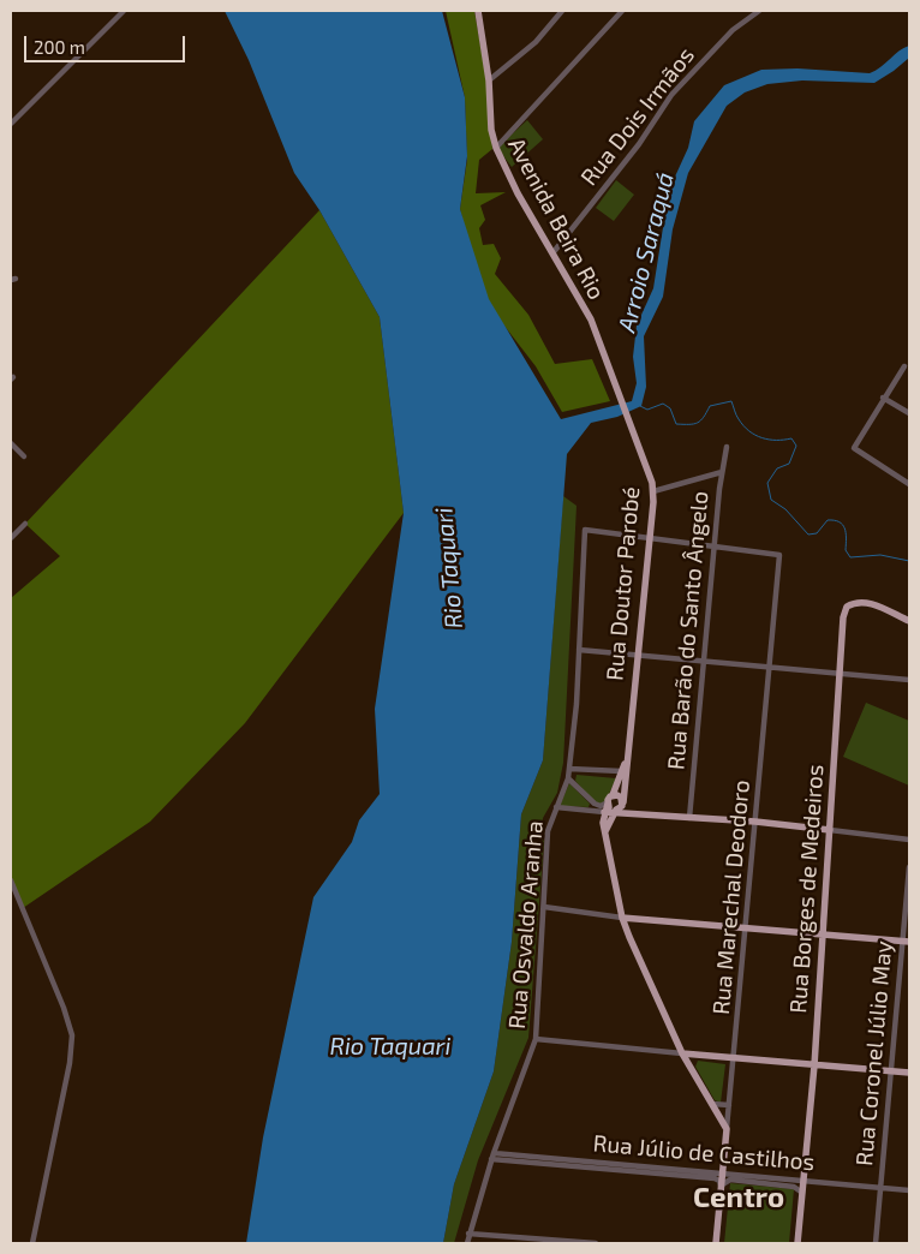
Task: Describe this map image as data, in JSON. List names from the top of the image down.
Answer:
{
  "streets": {
    "main road": [
      "Avenida Beira Rio",
      "Rua Doutor Parobé",
      "Rua Borges de Medeiros",
      "Rua Marechal Deodoro"
    ],
    "street": [
      "Rua Dois Irmãos",
      "Rua Barão do Santo Ângelo",
      "Rua Osvaldo Aranha",
      "Rua Coronel Júlio May",
      "Rua Júlio de Castilhos"
    ]
  },
  "crossings": [
    ["Rua Dois Irmãos", "Avenida Beira Rio"],
    ["Avenida Beira Rio", "Rua Doutor Parobé"],
    ["Rua Doutor Parobé", "Rua Osvaldo Aranha"],
    ["Rua Barão do Santo Ângelo", "Rua Marechal Deodoro"],
    ["Rua Borges de Medeiros", "Rua Júlio de Castilhos"],
    ["Rua Marechal Deodoro", "Rua Júlio de Castilhos"],
    ["Rua Osvaldo Aranha", "Rua Júlio de Castilhos"],
    ["Rua Coronel Júlio May", "Rua Júlio de Castilhos"]
  ],
  "districts": ["Centro"],
  "water": ["Arroio Saraquá", "Rio Taquari"],
  "scale_bar": "200 m"
}
